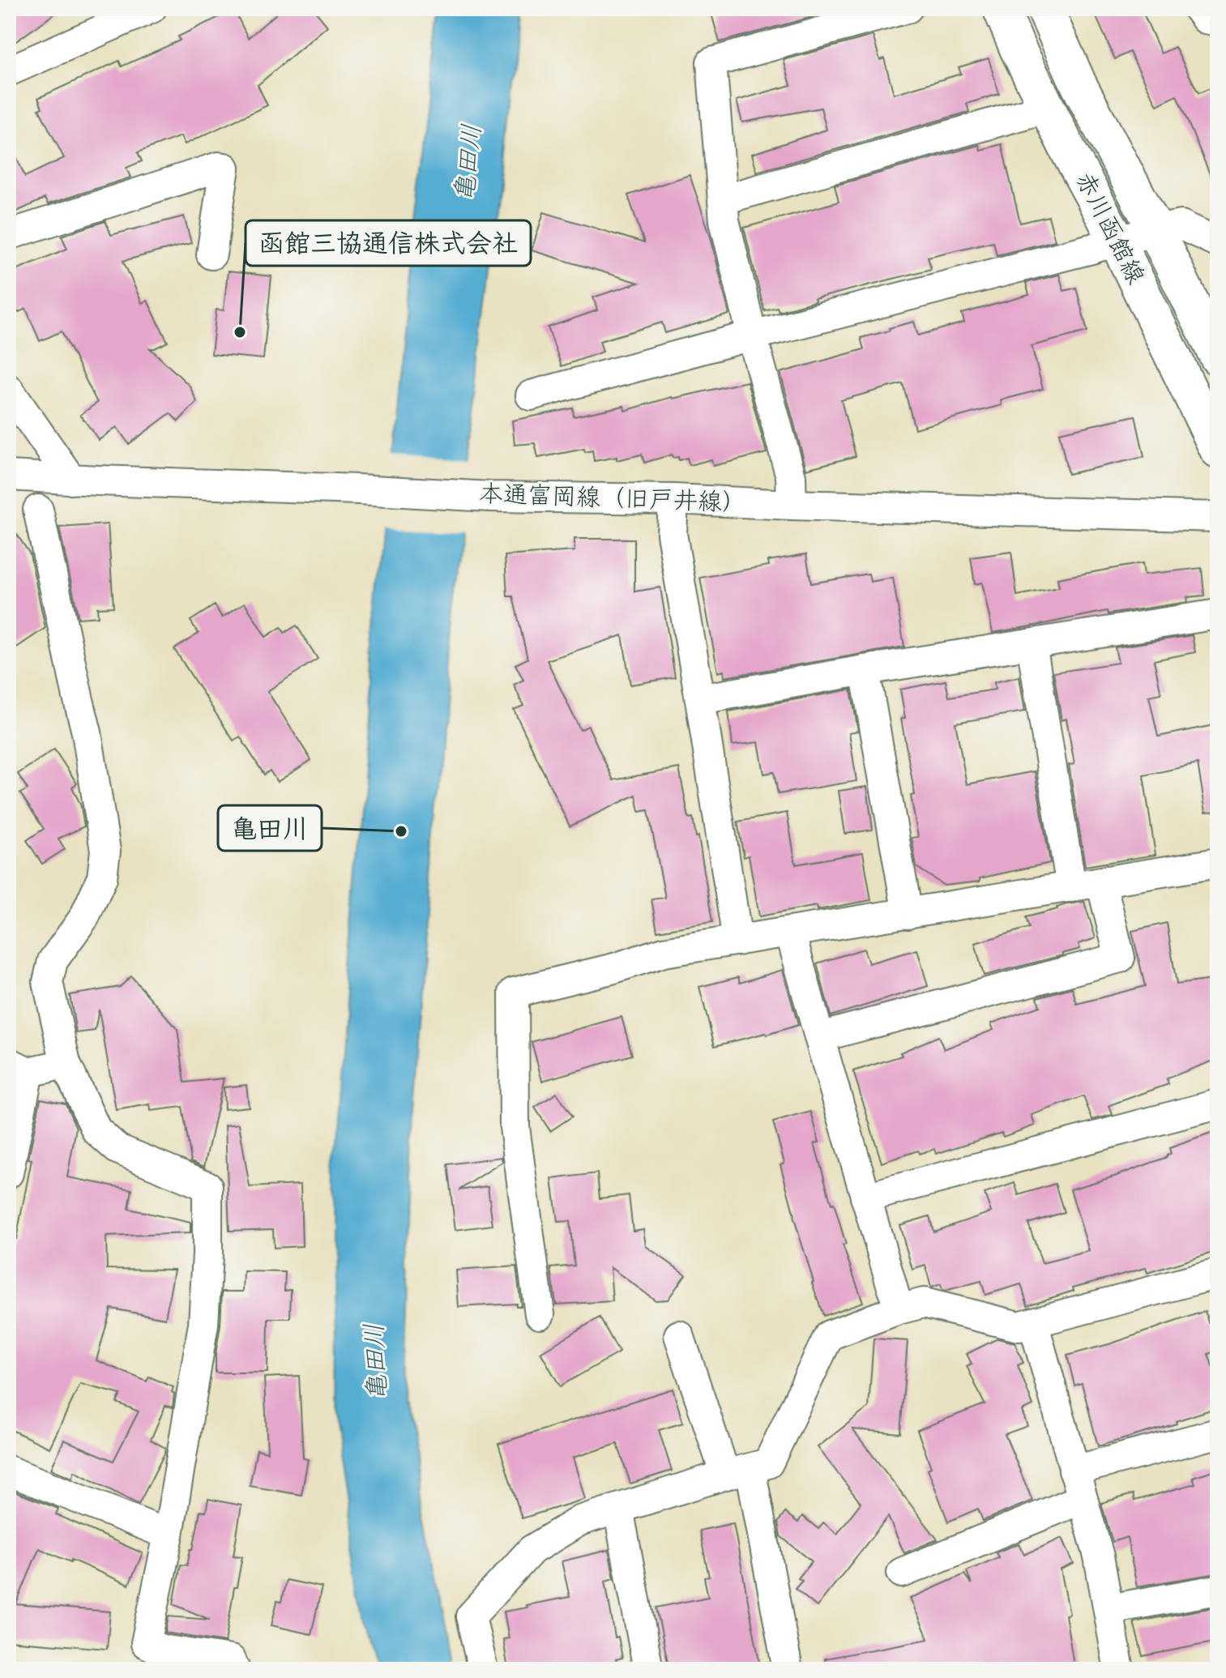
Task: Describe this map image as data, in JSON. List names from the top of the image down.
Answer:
{
  "streets": {
    "main road": ["赤川函館線"],
    "street": ["本通富岡線（旧戸井線）"]
  },
  "water": ["亀田川"],
  "places": ["函館三協通信株式会社", "亀田川"]
}
